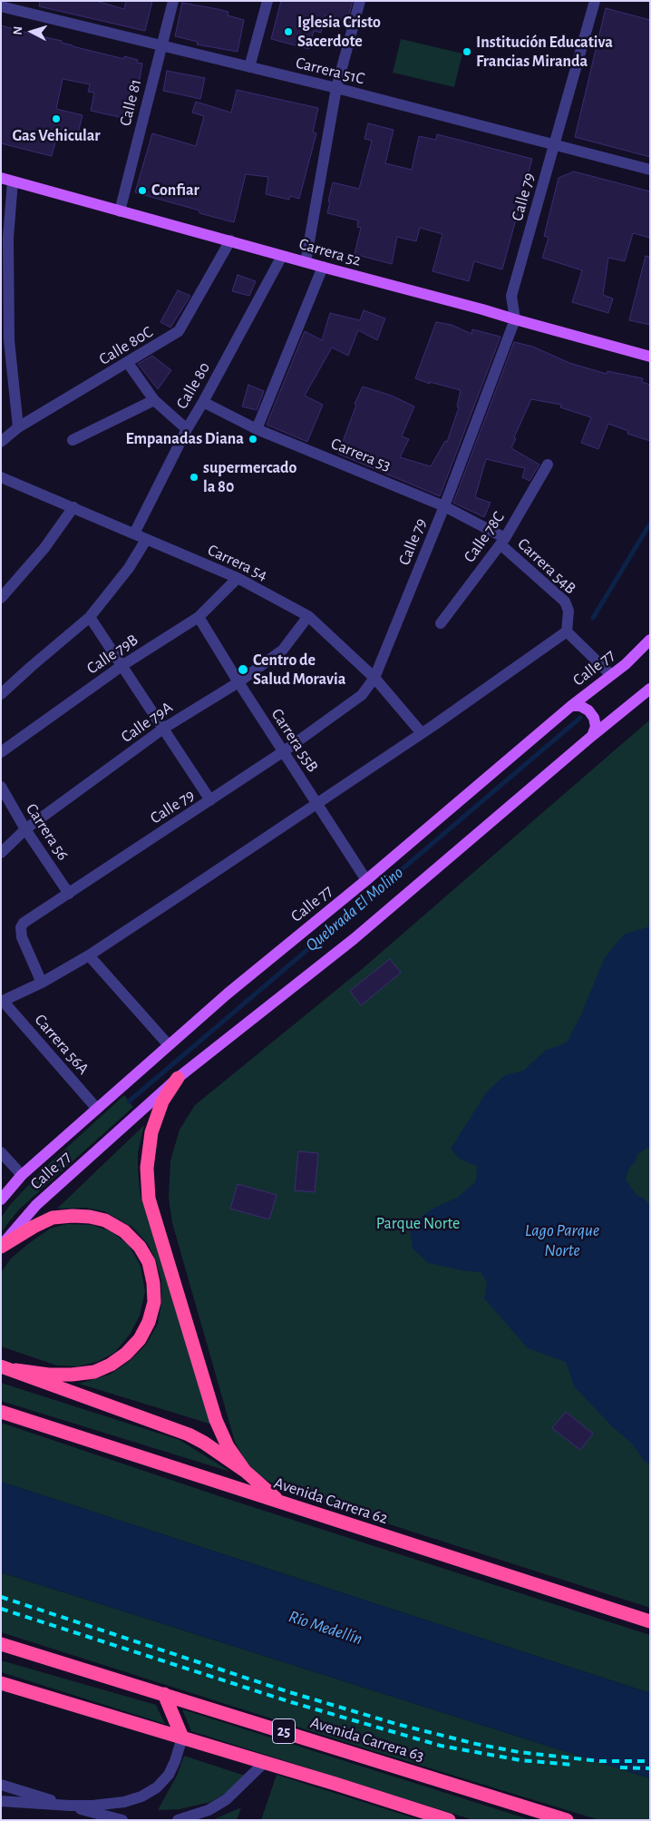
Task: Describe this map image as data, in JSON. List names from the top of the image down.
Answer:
{
  "streets": {
    "highway": ["Avenida Carrera 62", "25", "Avenida Carrera 63"],
    "main road": ["Carrera 52", "Calle 77"],
    "street": [
      "Carrera 51C",
      "Calle 81",
      "Calle 79",
      "Calle 80C",
      "Calle 80",
      "Carrera 53",
      "Calle 78C",
      "Carrera 54",
      "Carrera 54B",
      "Calle 79B",
      "Calle 79A",
      "Carrera 55B",
      "Carrera 56",
      "Carrera 56A"
    ]
  },
  "crossings": [
    ["Carrera 51C", "Calle 81"],
    ["Carrera 51C", "Calle 79"],
    ["Calle 81", "Carrera 52"],
    ["Calle 79", "Carrera 52"],
    ["Calle 79", "Carrera 53"],
    ["Calle 79", "Carrera 54"],
    ["Calle 79", "Carrera 55B"],
    ["Calle 79", "Carrera 56"],
    ["Carrera 52", "Calle 80C"],
    ["Carrera 52", "Calle 80"],
    ["Calle 80", "Carrera 53"],
    ["Calle 80", "Carrera 54"],
    ["Carrera 53", "Calle 78C"],
    ["Carrera 53", "Carrera 54B"],
    ["Calle 78C", "Carrera 54B"],
    ["Carrera 54", "Calle 79B"],
    ["Carrera 54", "Calle 79A"],
    ["Calle 79B", "Carrera 55B"],
    ["Calle 77", "Carrera 55B"],
    ["Calle 77", "Carrera 56A"],
    ["Calle 79A", "Carrera 55B"],
    ["Calle 79A", "Carrera 56"]
  ],
  "water": ["Quebrada El Molino", "Lago Parque Norte", "Río Medellín"],
  "parks": ["Parque Norte"],
  "places": [
    "Iglesia Cristo Sacerdote",
    "Institución Educativa Francias Miranda",
    "Gas Vehicular",
    "Confiar",
    "Empanadas Diana",
    "supermercado la 80",
    "Centro de Salud Moravia"
  ],
  "north": "left"
}
